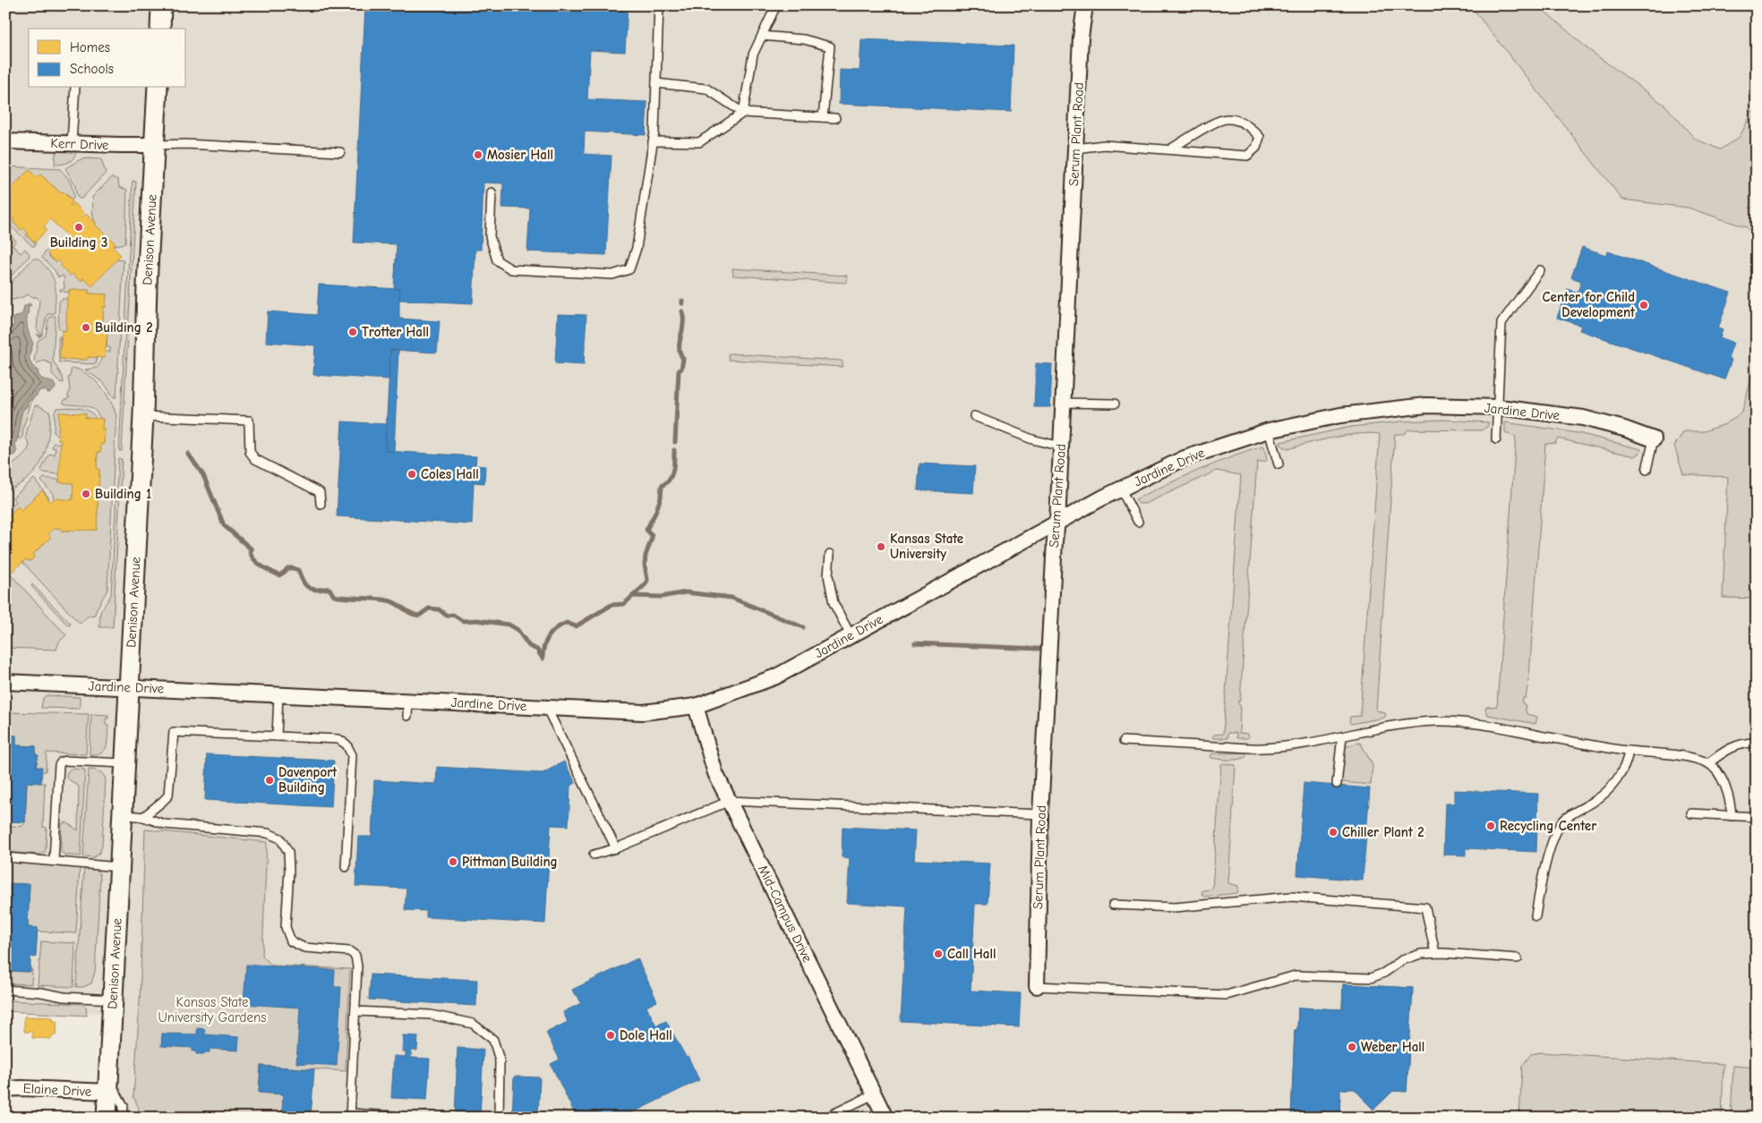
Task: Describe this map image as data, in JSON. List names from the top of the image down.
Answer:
{
  "streets": {
    "street": [
      "Serum Plant Road",
      "Kerr Drive",
      "Denison Avenue",
      "Jardine Drive",
      "Mid-Campus Drive",
      "Elaine Drive"
    ]
  },
  "crossings": [
    ["Serum Plant Road", "Jardine Drive"],
    ["Kerr Drive", "Denison Avenue"],
    ["Denison Avenue", "Jardine Drive"],
    ["Denison Avenue", "Elaine Drive"],
    ["Jardine Drive", "Mid-Campus Drive"]
  ],
  "parks": ["Kansas State University Gardens"],
  "places": [
    "Mosier Hall",
    "Building 3",
    "Center for Child Development",
    "Building 2",
    "Trotter Hall",
    "Coles Hall",
    "Building 1",
    "Kansas State University",
    "Davenport Building",
    "Recycling Center",
    "Chiller Plant 2",
    "Pittman Building",
    "Call Hall",
    "Dole Hall",
    "Weber Hall"
  ],
  "legend": ["Homes", "Schools"]
}
